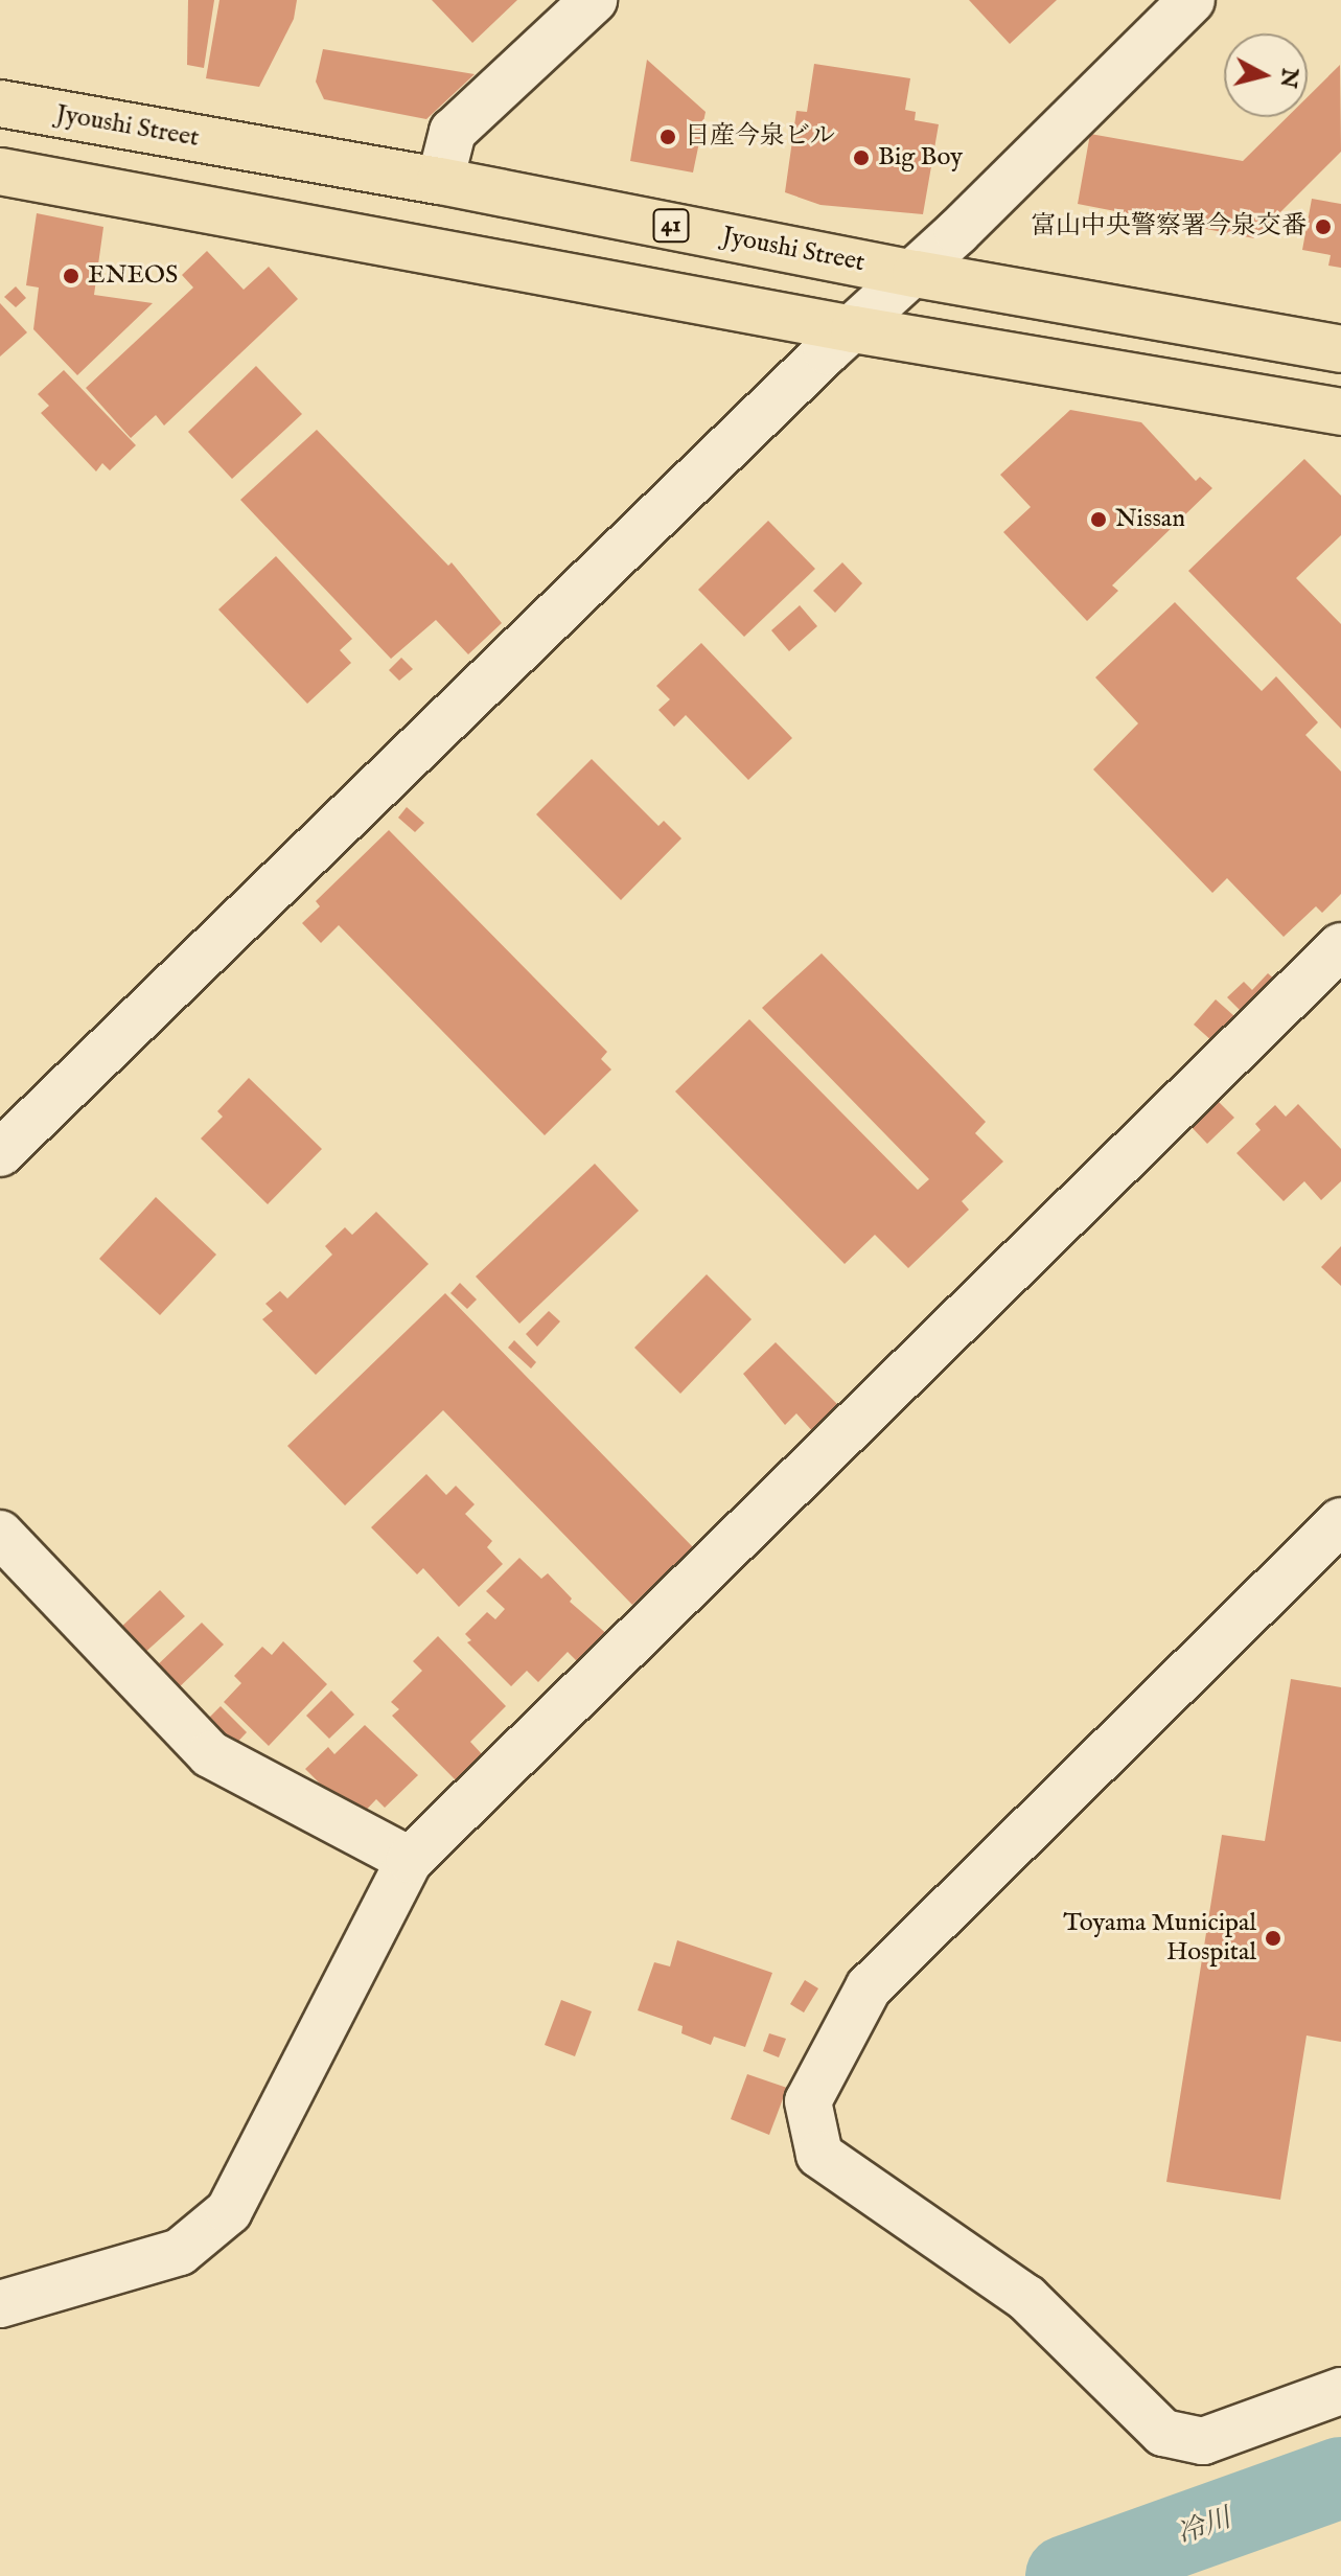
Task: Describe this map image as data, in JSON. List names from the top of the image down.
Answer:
{
  "streets": {
    "highway": ["Jyoushi Street", "41"]
  },
  "water": ["冷川"],
  "places": [
    "日産今泉ビル",
    "Big Boy",
    "富山中央警察署今泉交番",
    "ENEOS",
    "Nissan",
    "Toyama Municipal Hospital"
  ],
  "north": "right"
}
